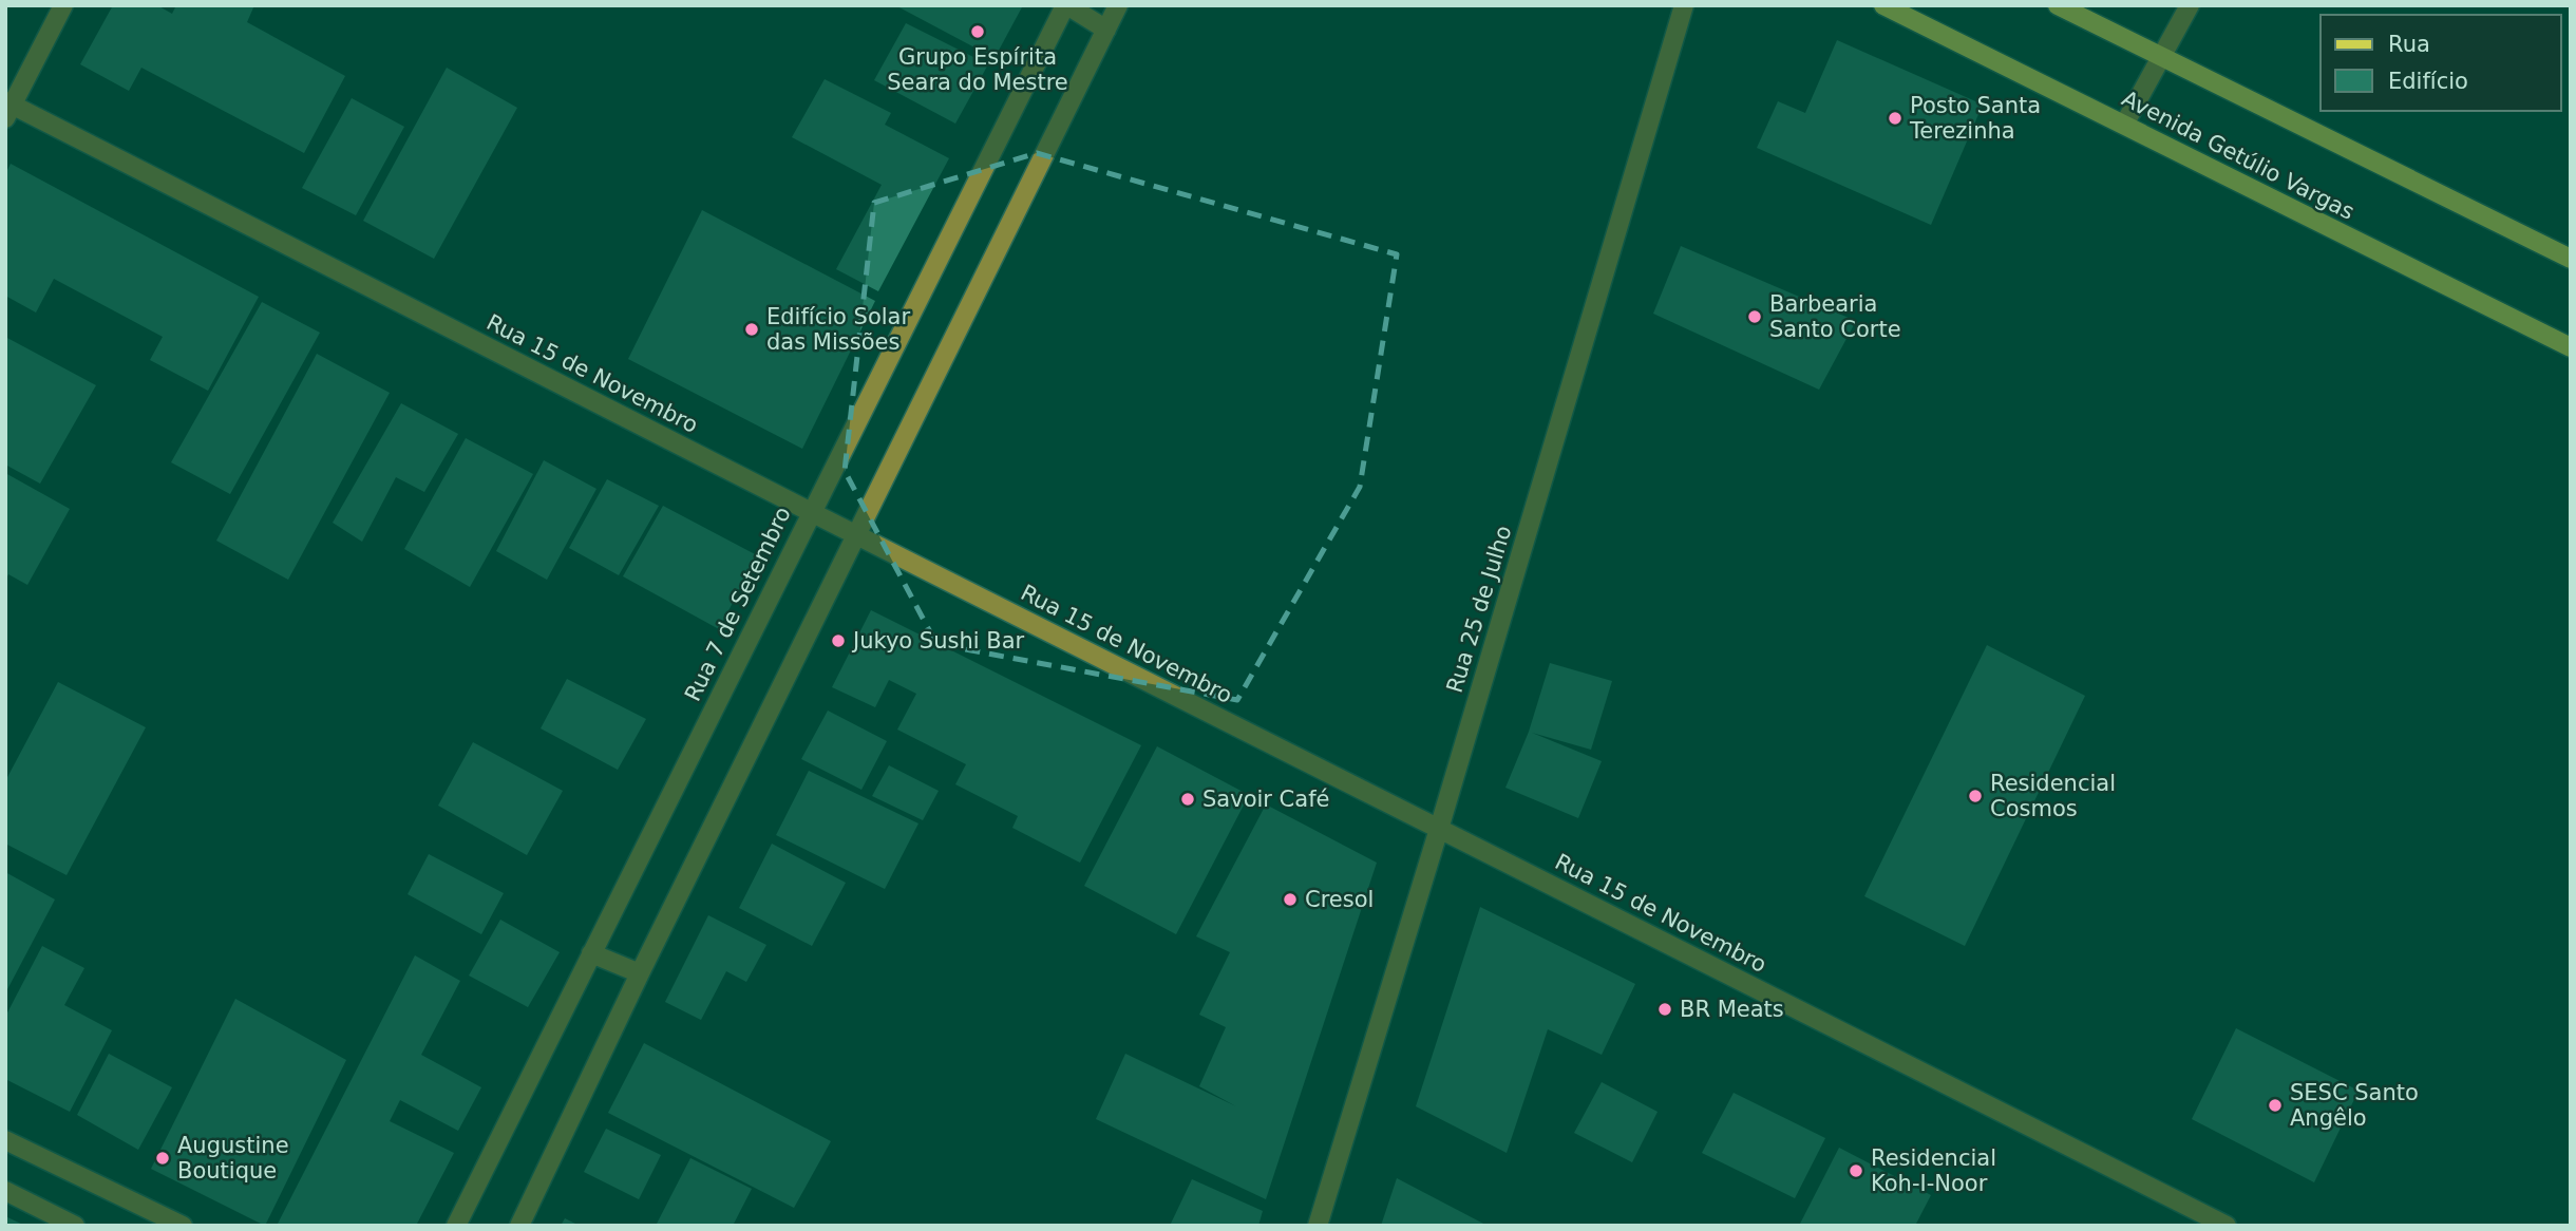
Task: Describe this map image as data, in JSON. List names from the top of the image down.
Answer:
{
  "streets": {
    "main road": ["Avenida Getúlio Vargas"],
    "street": ["Rua 15 de Novembro", "Rua 7 de Setembro", "Rua 25 de Julho"]
  },
  "crossings": [
    ["Rua 15 de Novembro", "Rua 7 de Setembro"],
    ["Rua 15 de Novembro", "Rua 25 de Julho"]
  ],
  "places": [
    "Grupo Espírita Seara do Mestre",
    "Posto Santa Terezinha",
    "Barbearia Santo Corte",
    "Edifício Solar das Missões",
    "Jukyo Sushi Bar",
    "Residencial Cosmos",
    "Savoir Café",
    "Cresol",
    "BR Meats",
    "SESC Santo Angêlo",
    "Augustine Boutique",
    "Residencial Koh-I-Noor"
  ],
  "legend": ["Rua", "Edifício"]
}
